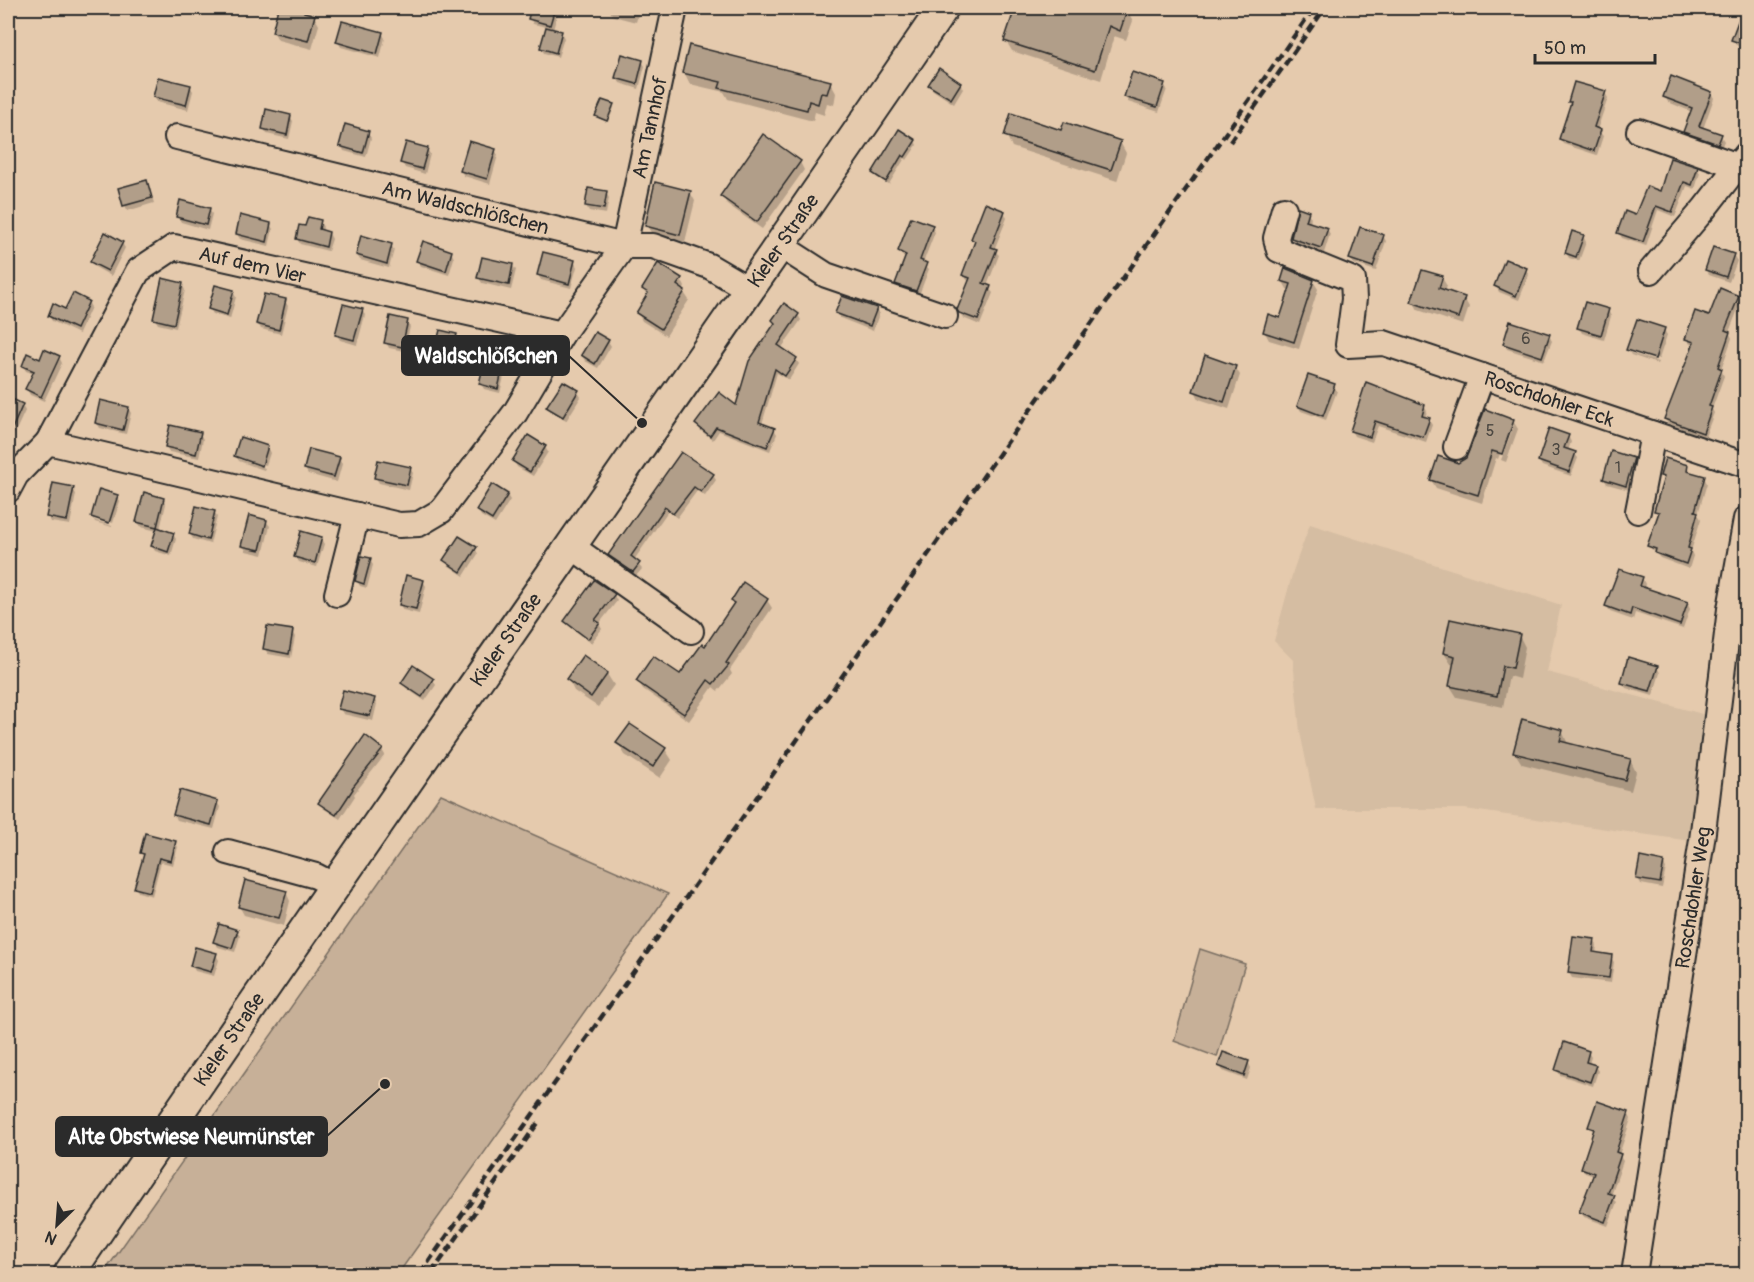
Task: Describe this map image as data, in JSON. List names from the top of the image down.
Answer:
{
  "streets": {
    "main road": ["Kieler Straße"],
    "street": [
      "Am Tannhof",
      "Am Waldschlößchen",
      "Auf dem Vier",
      "Roschdohler Eck",
      "Roschdohler Weg"
    ]
  },
  "crossings": [
    ["Am Tannhof", "Am Waldschlößchen"],
    ["Am Waldschlößchen", "Kieler Straße"]
  ],
  "places": ["Waldschlößchen", "Alte Obstwiese Neumünster"],
  "house_numbers": [
    "6",
    "5",
    "3",
    "1"
  ],
  "scale_bar": "50 m",
  "north": "bottom left"
}
